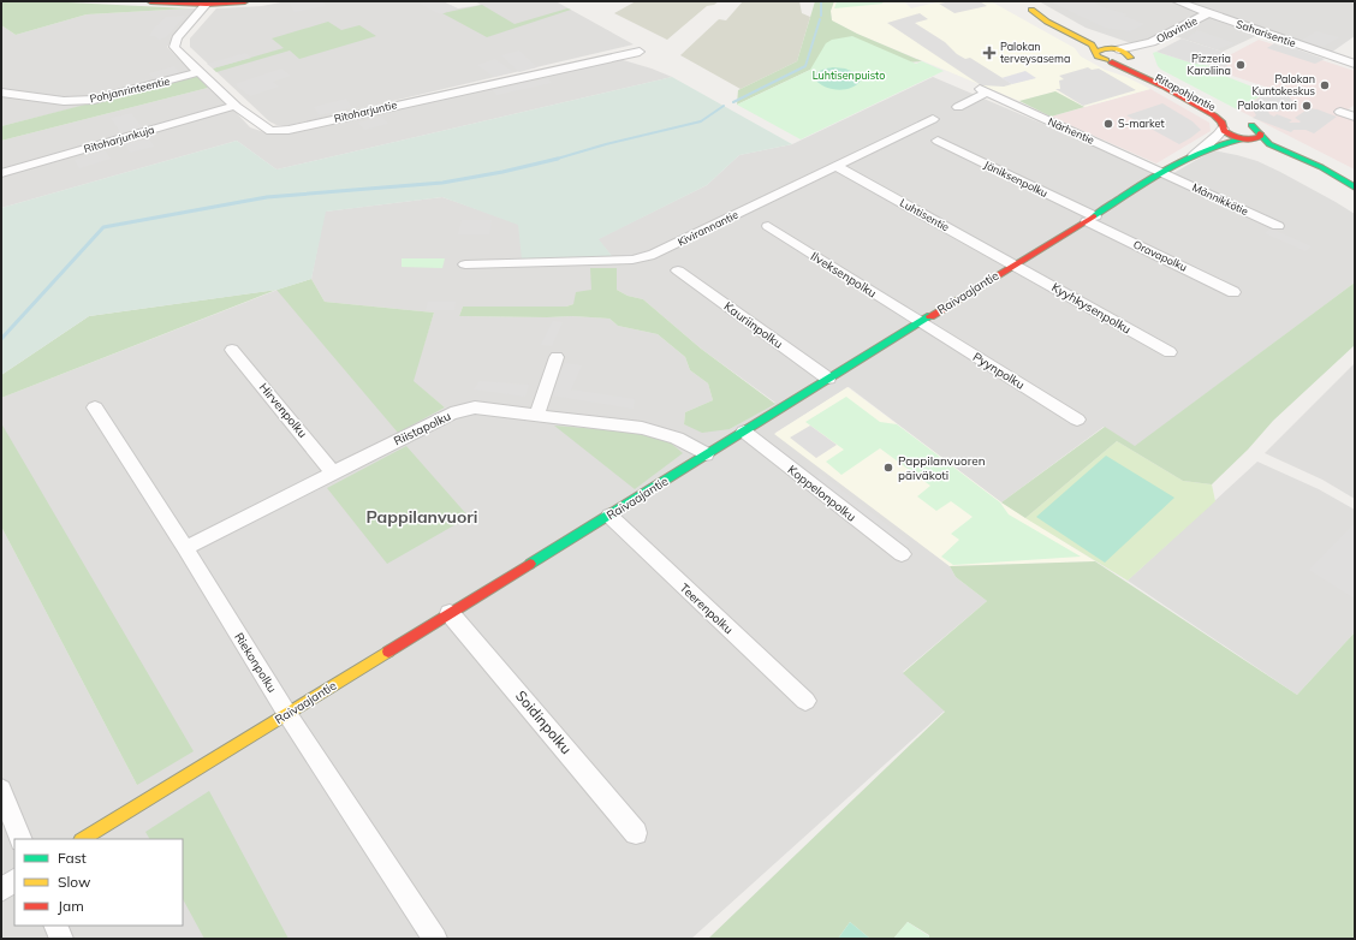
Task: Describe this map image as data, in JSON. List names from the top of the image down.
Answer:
{
  "streets": {
    "street": [
      "Olavintie",
      "Saharisentie",
      "Pohjanrinteentie",
      "Ritopohjantie",
      "Ritoharjuntie",
      "Närhentie",
      "Ritoharjunkuja",
      "Jäniksenpolku",
      "Männikkötie",
      "Luhtisentie",
      "Kivirannantie",
      "Oravapolku",
      "Ilveksenpolku",
      "Raivaajantie",
      "Kyyhkysenpolku",
      "Kauriinpolku",
      "Pyynpolku",
      "Hirvenpolku",
      "Riistapolku",
      "Koppelonpolku",
      "Teerenpolku",
      "Riekonpolku",
      "Soidinpolku"
    ]
  },
  "crossings": [
    ["Olavintie", "Saharisentie"],
    ["Olavintie", "Ritopohjantie"],
    ["Pohjanrinteentie", "Ritoharjuntie"],
    ["Ritopohjantie", "Raivaajantie"],
    ["Ritoharjuntie", "Ritoharjunkuja"],
    ["Närhentie", "Männikkötie"],
    ["Närhentie", "Raivaajantie"],
    ["Jäniksenpolku", "Oravapolku"],
    ["Jäniksenpolku", "Raivaajantie"],
    ["Männikkötie", "Raivaajantie"],
    ["Luhtisentie", "Kivirannantie"],
    ["Luhtisentie", "Raivaajantie"],
    ["Luhtisentie", "Kyyhkysenpolku"],
    ["Oravapolku", "Raivaajantie"],
    ["Ilveksenpolku", "Raivaajantie"],
    ["Ilveksenpolku", "Pyynpolku"],
    ["Raivaajantie", "Kyyhkysenpolku"],
    ["Raivaajantie", "Kauriinpolku"],
    ["Raivaajantie", "Pyynpolku"],
    ["Raivaajantie", "Riistapolku"],
    ["Raivaajantie", "Koppelonpolku"],
    ["Raivaajantie", "Teerenpolku"],
    ["Raivaajantie", "Riekonpolku"],
    ["Raivaajantie", "Soidinpolku"],
    ["Hirvenpolku", "Riistapolku"],
    ["Riistapolku", "Riekonpolku"]
  ],
  "districts": ["Pappilanvuori"],
  "parks": ["Luhtisenpuisto"],
  "places": {
    "health": ["Palokan terveysasema"],
    "other": [
      "Pizzeria Karoliina",
      "Palokan Kuntokeskus",
      "Palokan tori",
      "S-market",
      "Pappilanvuoren päiväkoti"
    ]
  },
  "legend": ["Fast", "Slow", "Jam"]
}
